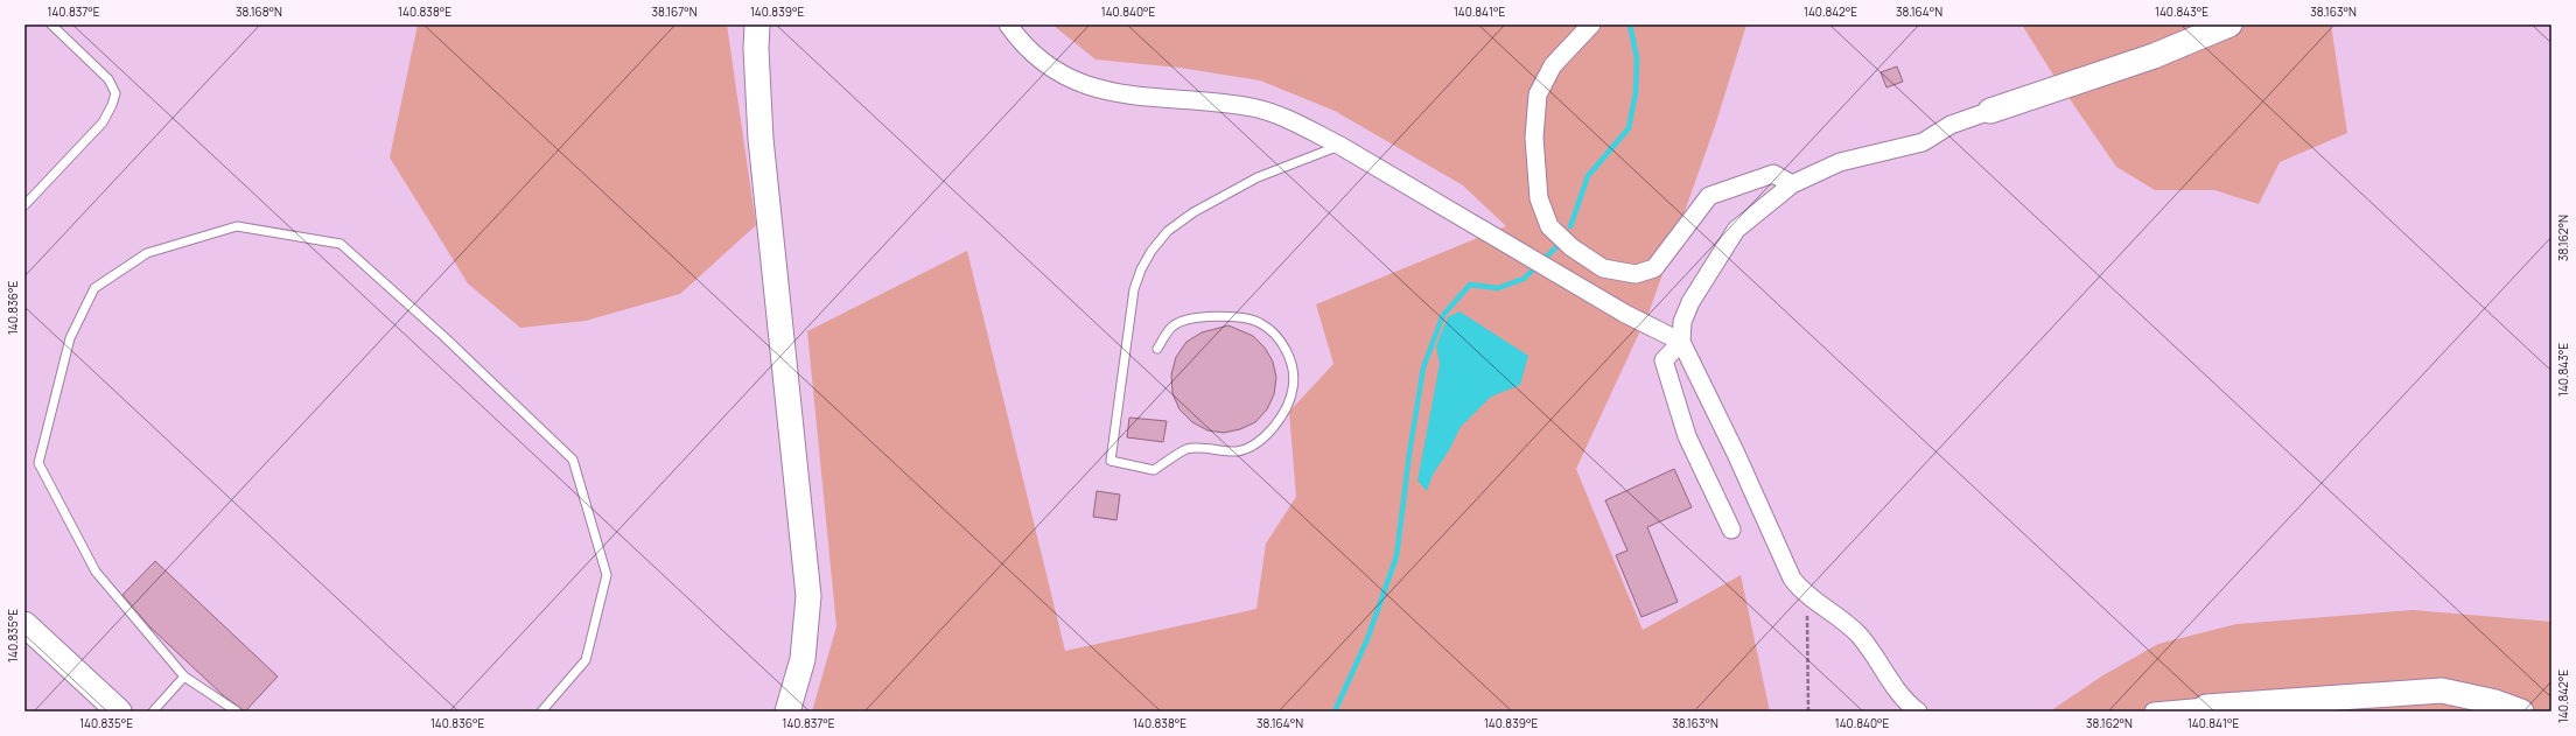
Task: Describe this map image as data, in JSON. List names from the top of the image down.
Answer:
{
  "coordinates": [
    "140.837°E",
    "38.168°N",
    "140.838°E",
    "38.167°N",
    "140.839°E",
    "140.840°E",
    "140.841°E",
    "140.842°E",
    "38.164°N",
    "140.843°E",
    "38.163°N",
    "38.162°N",
    "140.836°E",
    "140.835°E"
  ]
}
